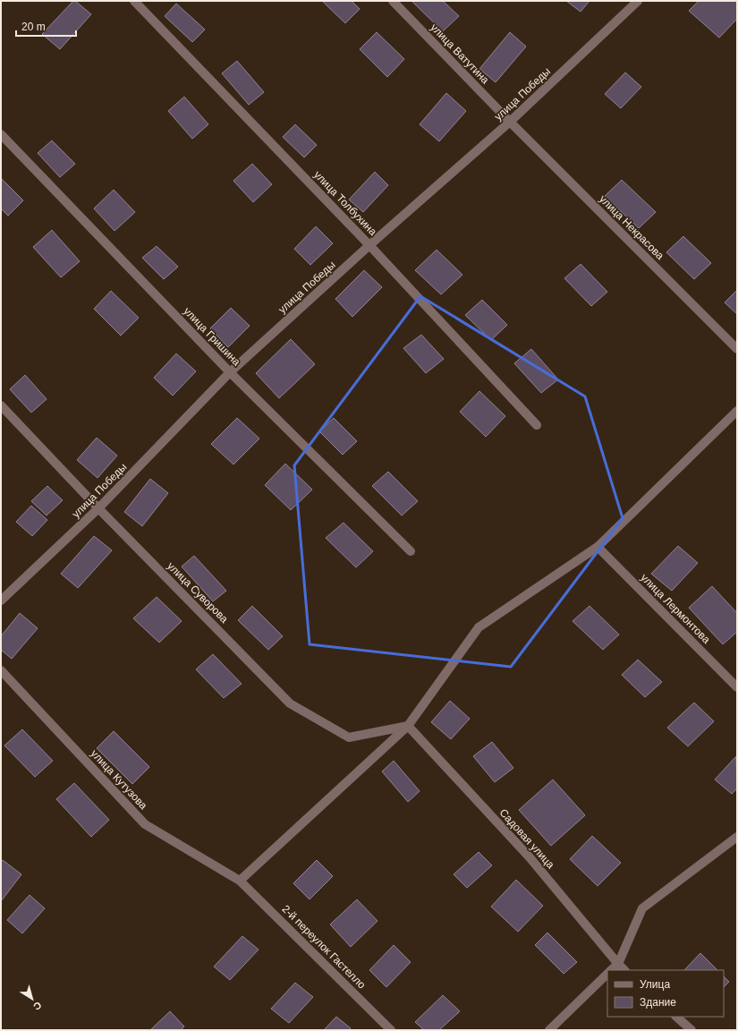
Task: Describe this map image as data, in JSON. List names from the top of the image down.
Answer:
{
  "streets": {
    "street": [
      "улица Ватутина",
      "улица Победы",
      "улица Толбухина",
      "улица Некрасова",
      "улица Гришина",
      "улица Суворова",
      "улица Лермонтова",
      "улица Кутузова",
      "Садовая улица",
      "2-й переулок Гастелло"
    ]
  },
  "crossings": [
    ["улица Ватутина", "улица Победы"],
    ["улица Ватутина", "улица Некрасова"],
    ["улица Победы", "улица Толбухина"],
    ["улица Победы", "улица Некрасова"],
    ["улица Победы", "улица Гришина"],
    ["улица Победы", "улица Суворова"],
    ["улица Суворова", "Садовая улица"],
    ["улица Кутузова", "2-й переулок Гастелло"]
  ],
  "legend": ["Улица", "Здание"],
  "scale_bar": "20 m",
  "north": "bottom right"
}
